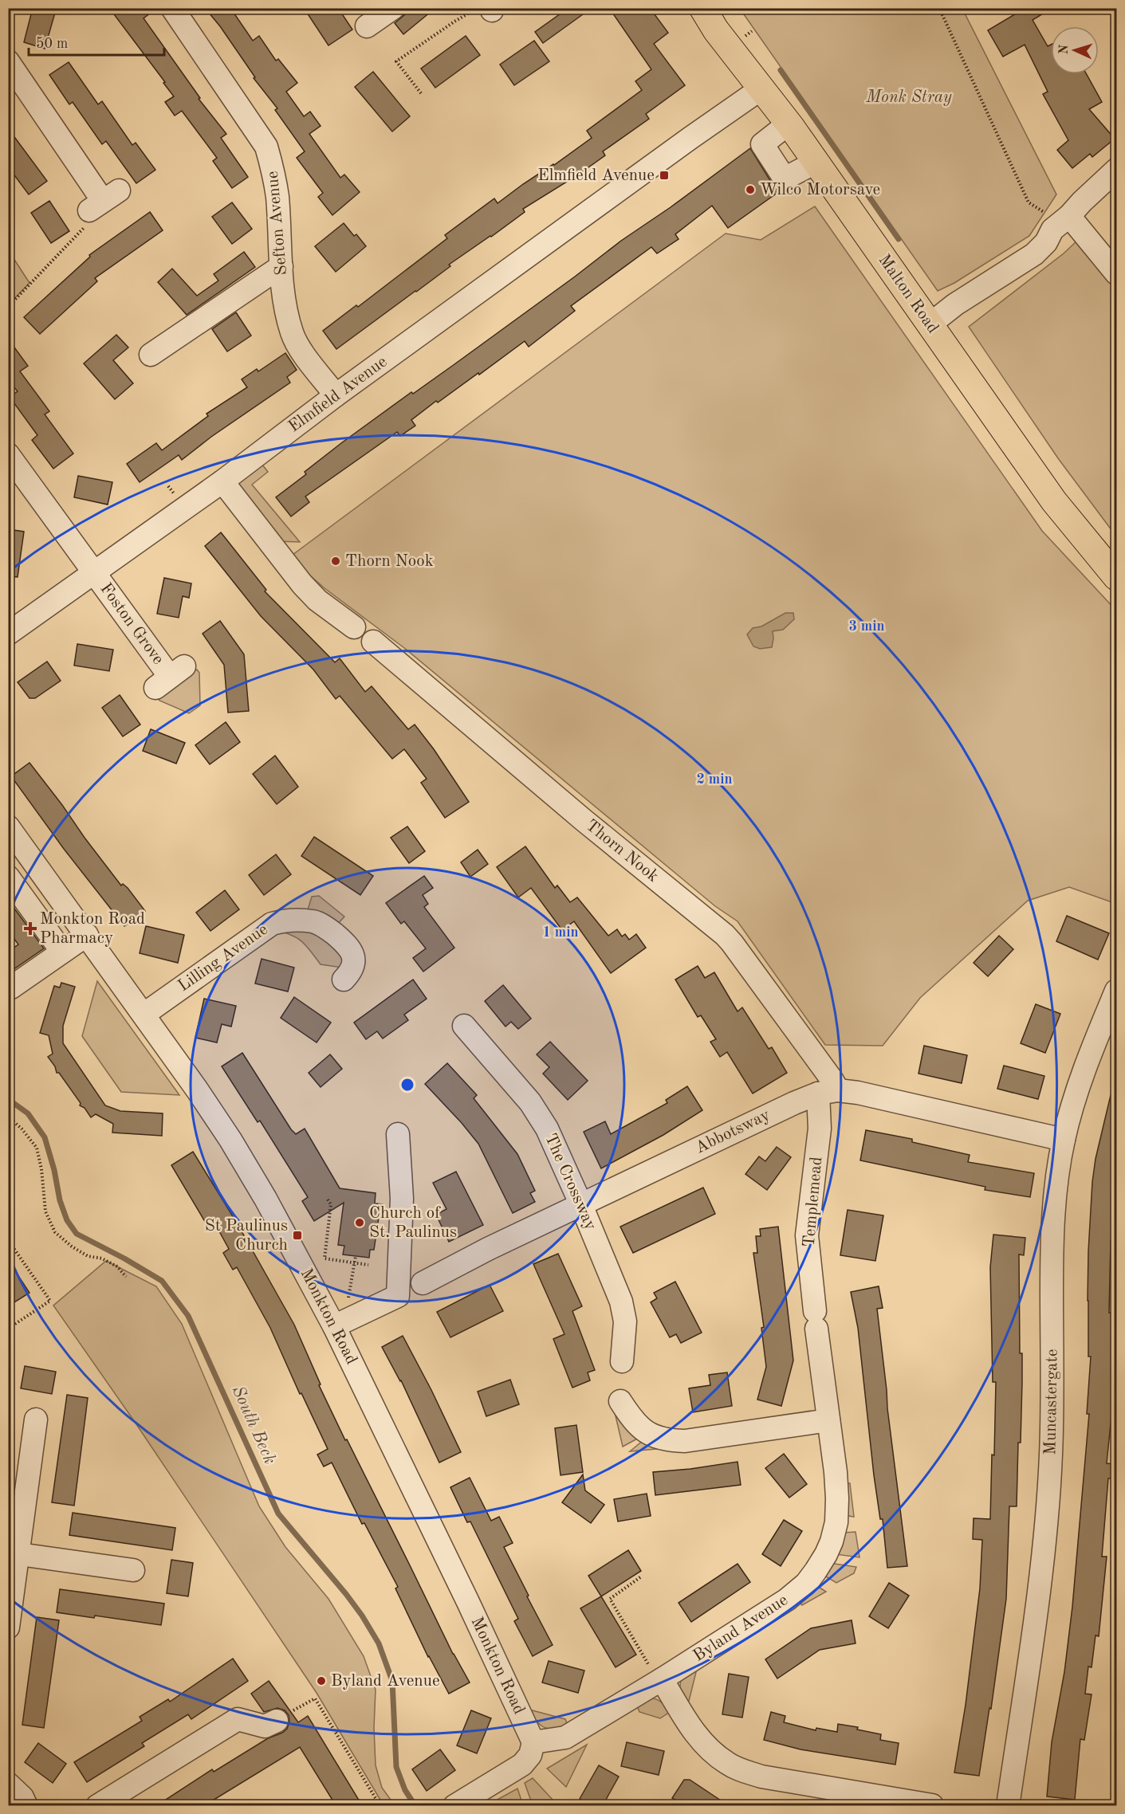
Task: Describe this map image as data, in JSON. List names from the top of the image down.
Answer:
{
  "streets": {
    "main road": ["Malton Road"],
    "street": [
      "Sefton Avenue",
      "Elmfield Avenue",
      "Foston Grove",
      "Thorn Nook",
      "Lilling Avenue",
      "Abbotsway",
      "The Crossway",
      "Templemead",
      "Monkton Road",
      "Muncastergate",
      "Byland Avenue"
    ]
  },
  "crossings": [
    ["Sefton Avenue", "Elmfield Avenue"],
    ["Malton Road", "Elmfield Avenue"],
    ["Elmfield Avenue", "Foston Grove"],
    ["Thorn Nook", "Abbotsway"],
    ["Thorn Nook", "Templemead"],
    ["Lilling Avenue", "Monkton Road"],
    ["Abbotsway", "The Crossway"],
    ["Abbotsway", "Templemead"],
    ["Templemead", "Byland Avenue"],
    ["Monkton Road", "Byland Avenue"]
  ],
  "water": ["South Beck"],
  "parks": ["Monk Stray"],
  "places": {
    "transit": ["Elmfield Avenue", "St Paulinus Church"],
    "other": [
      "Wilco Motorsave",
      "Thorn Nook",
      "Church of St. Paulinus",
      "Byland Avenue"
    ],
    "health": ["Monkton Road Pharmacy"]
  },
  "scale_bar": "50 m",
  "north": "left",
  "rings": ["3 min", "2 min", "1 min"]
}
